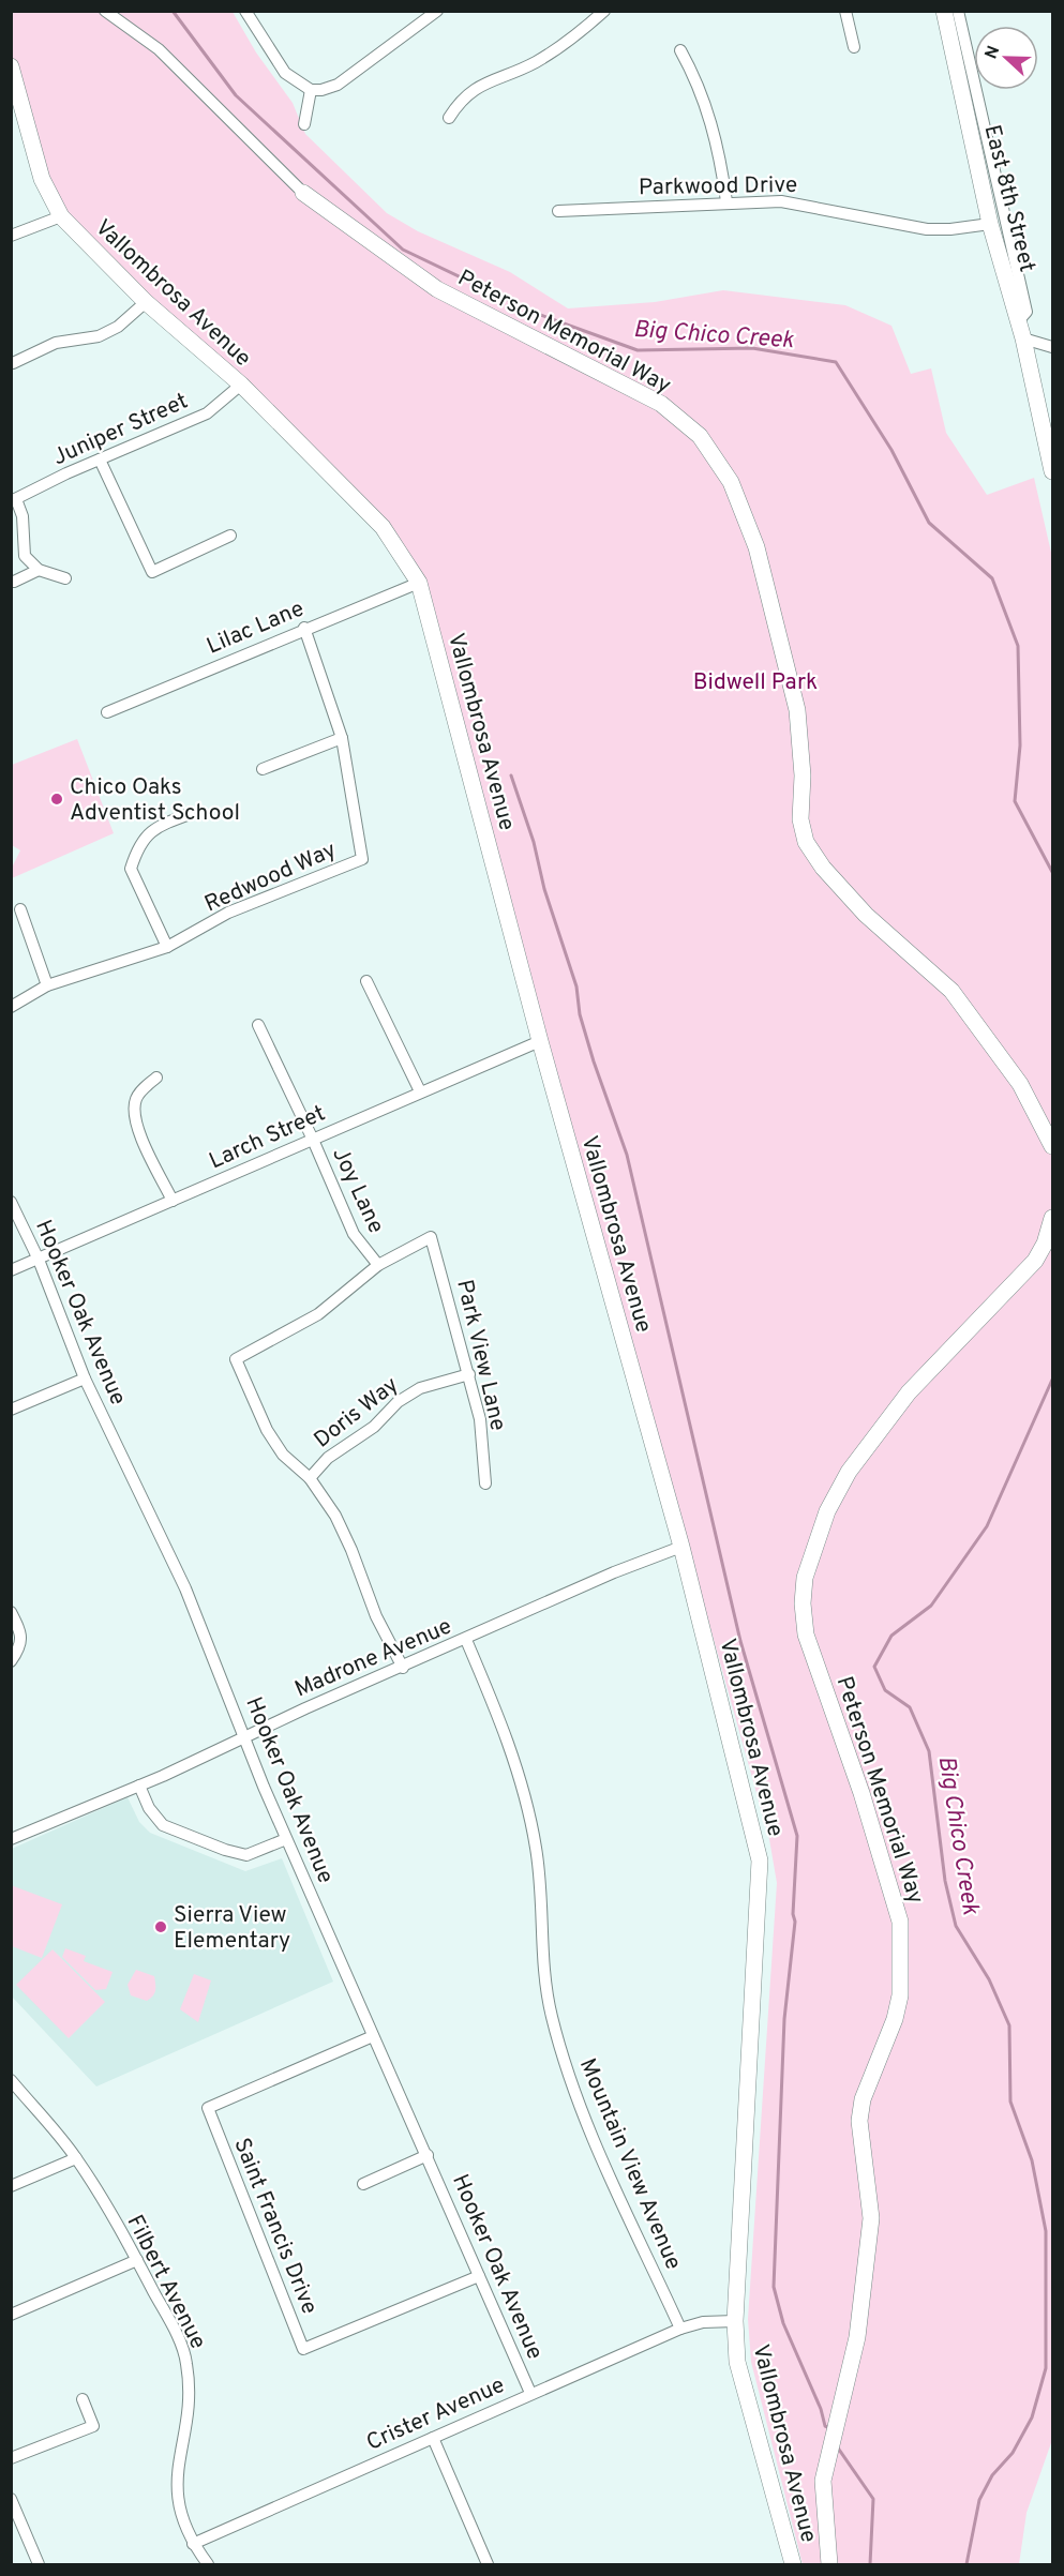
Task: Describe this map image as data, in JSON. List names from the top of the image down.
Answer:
{
  "streets": {
    "street": [
      "Parkwood Drive",
      "East 8th Street",
      "Vallombrosa Avenue",
      "Peterson Memorial Way",
      "Juniper Street",
      "Lilac Lane",
      "Redwood Way",
      "Larch Street",
      "Joy Lane",
      "Hooker Oak Avenue",
      "Park View Lane",
      "Doris Way",
      "Madrone Avenue",
      "Mountain View Avenue",
      "Saint Francis Drive",
      "Filbert Avenue",
      "Crister Avenue"
    ]
  },
  "crossings": [
    ["Parkwood Drive", "East 8th Street"],
    ["Vallombrosa Avenue", "Juniper Street"],
    ["Vallombrosa Avenue", "Lilac Lane"],
    ["Vallombrosa Avenue", "Larch Street"],
    ["Vallombrosa Avenue", "Madrone Avenue"],
    ["Vallombrosa Avenue", "Crister Avenue"],
    ["Lilac Lane", "Redwood Way"],
    ["Larch Street", "Joy Lane"],
    ["Larch Street", "Hooker Oak Avenue"],
    ["Joy Lane", "Park View Lane"],
    ["Hooker Oak Avenue", "Madrone Avenue"],
    ["Hooker Oak Avenue", "Saint Francis Drive"],
    ["Hooker Oak Avenue", "Crister Avenue"],
    ["Park View Lane", "Doris Way"],
    ["Madrone Avenue", "Mountain View Avenue"],
    ["Mountain View Avenue", "Crister Avenue"],
    ["Filbert Avenue", "Crister Avenue"]
  ],
  "water": ["Big Chico Creek"],
  "parks": ["Bidwell Park"],
  "places": ["Chico Oaks Adventist School", "Sierra View Elementary"],
  "north": "left"
}
